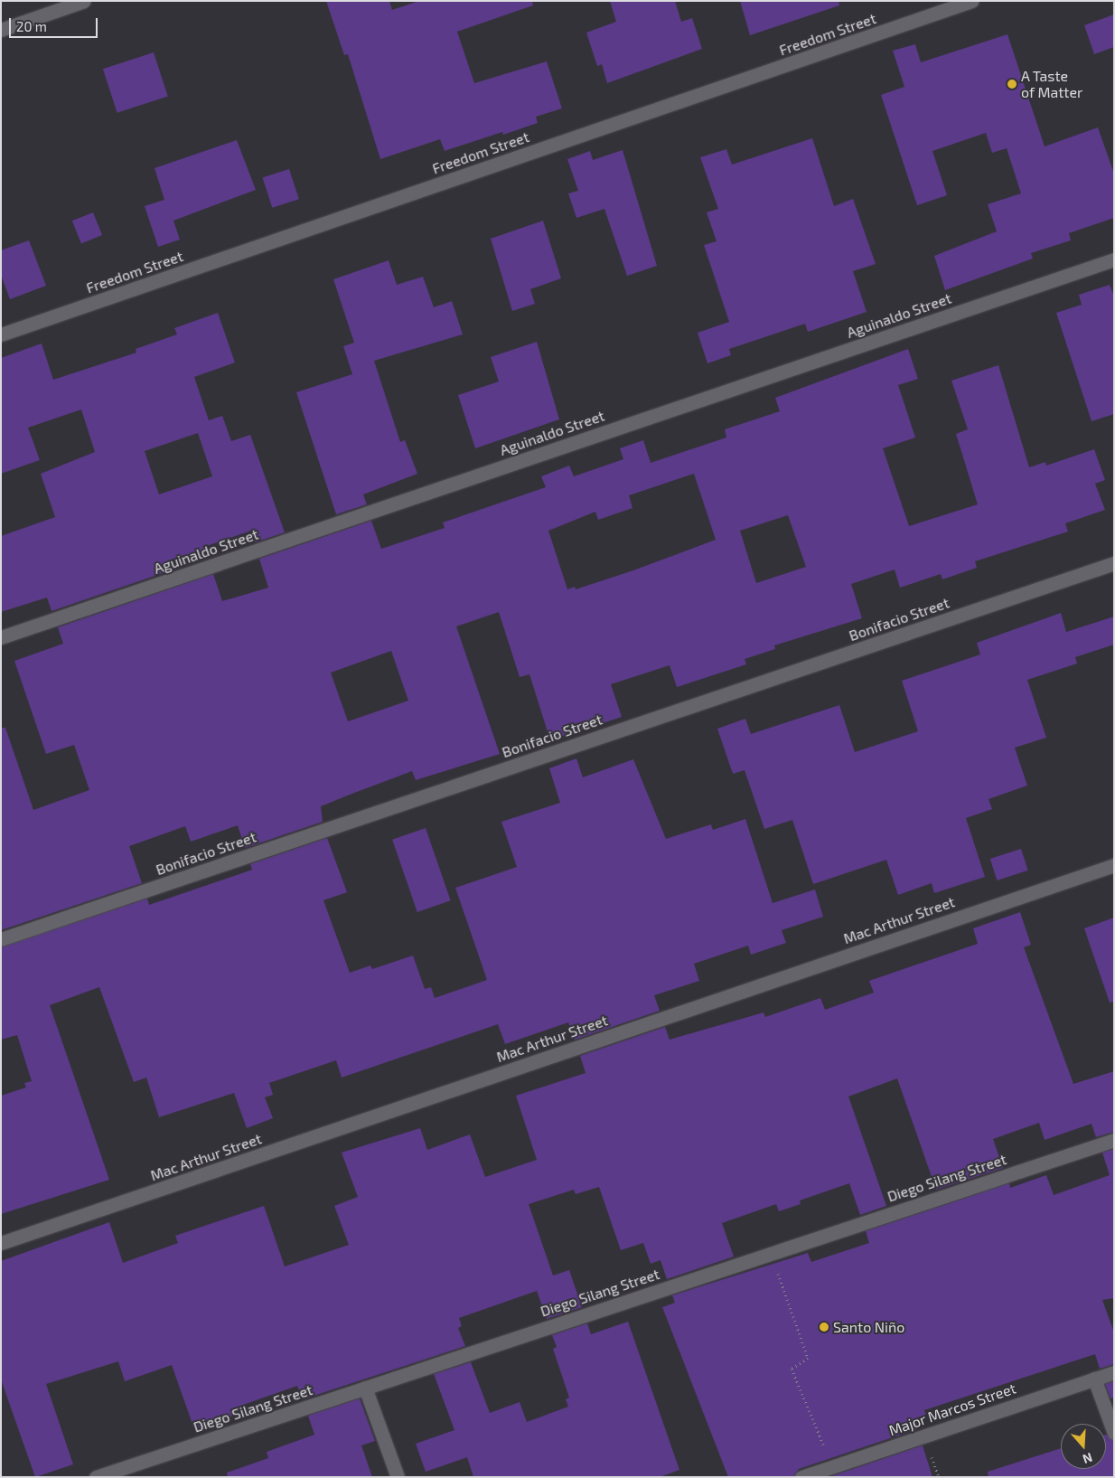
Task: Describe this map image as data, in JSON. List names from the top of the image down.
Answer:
{
  "streets": {
    "street": [
      "Freedom Street",
      "Aguinaldo Street",
      "Bonifacio Street",
      "Mac Arthur Street",
      "Diego Silang Street",
      "Major Marcos Street"
    ]
  },
  "places": ["A Taste of Matter", "Santo Niño"],
  "scale_bar": "20 m",
  "north": "bottom"
}
